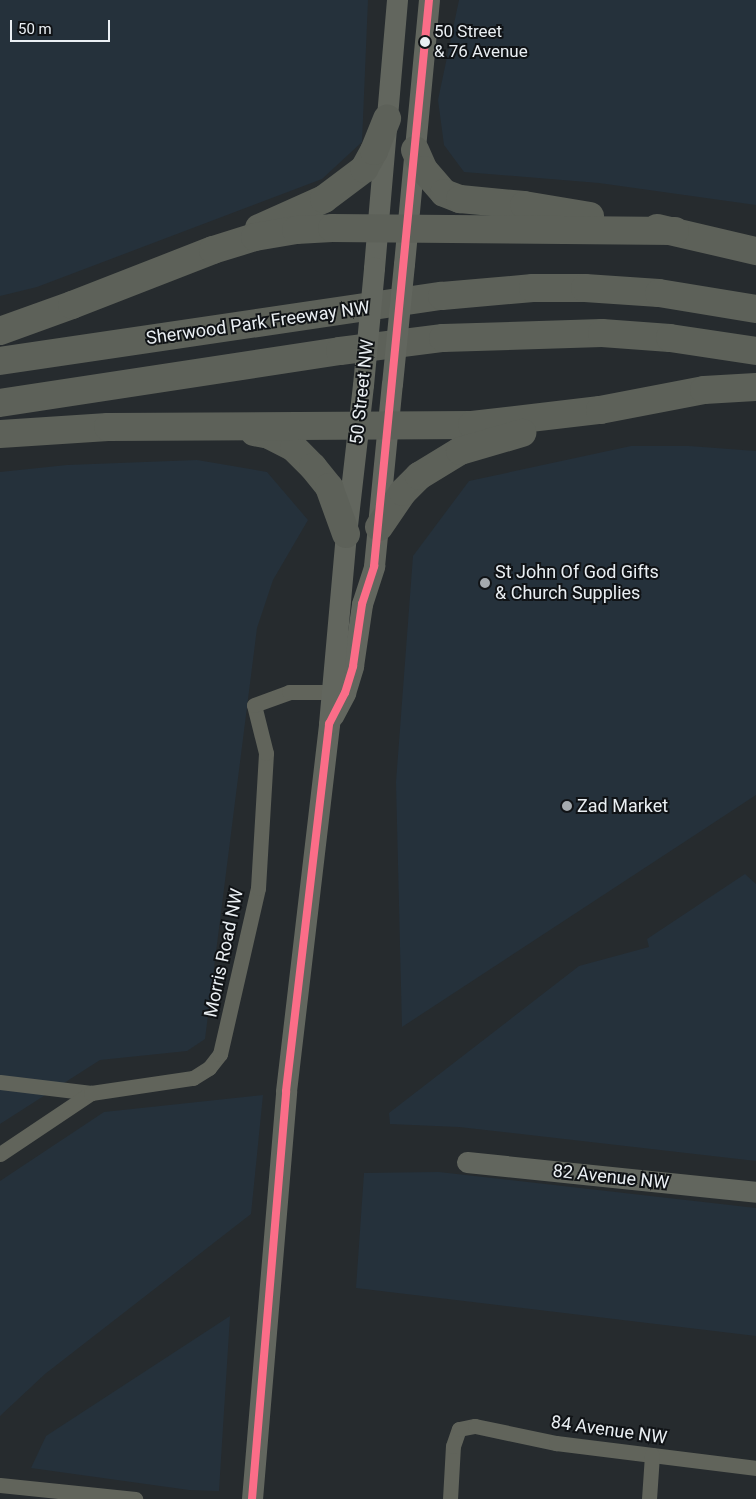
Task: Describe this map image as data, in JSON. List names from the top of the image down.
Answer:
{
  "streets": {
    "highway": ["Sherwood Park Freeway NW"],
    "main road": ["50 Street NW", "82 Avenue NW"],
    "street": ["Morris Road NW", "84 Avenue NW"]
  },
  "crossings": [
    ["50 Street NW", "Morris Road NW"]
  ],
  "places": ["50 Street & 76 Avenue", "St John Of God Gifts & Church Supplies", "Zad Market"],
  "scale_bar": "50 m"
}
